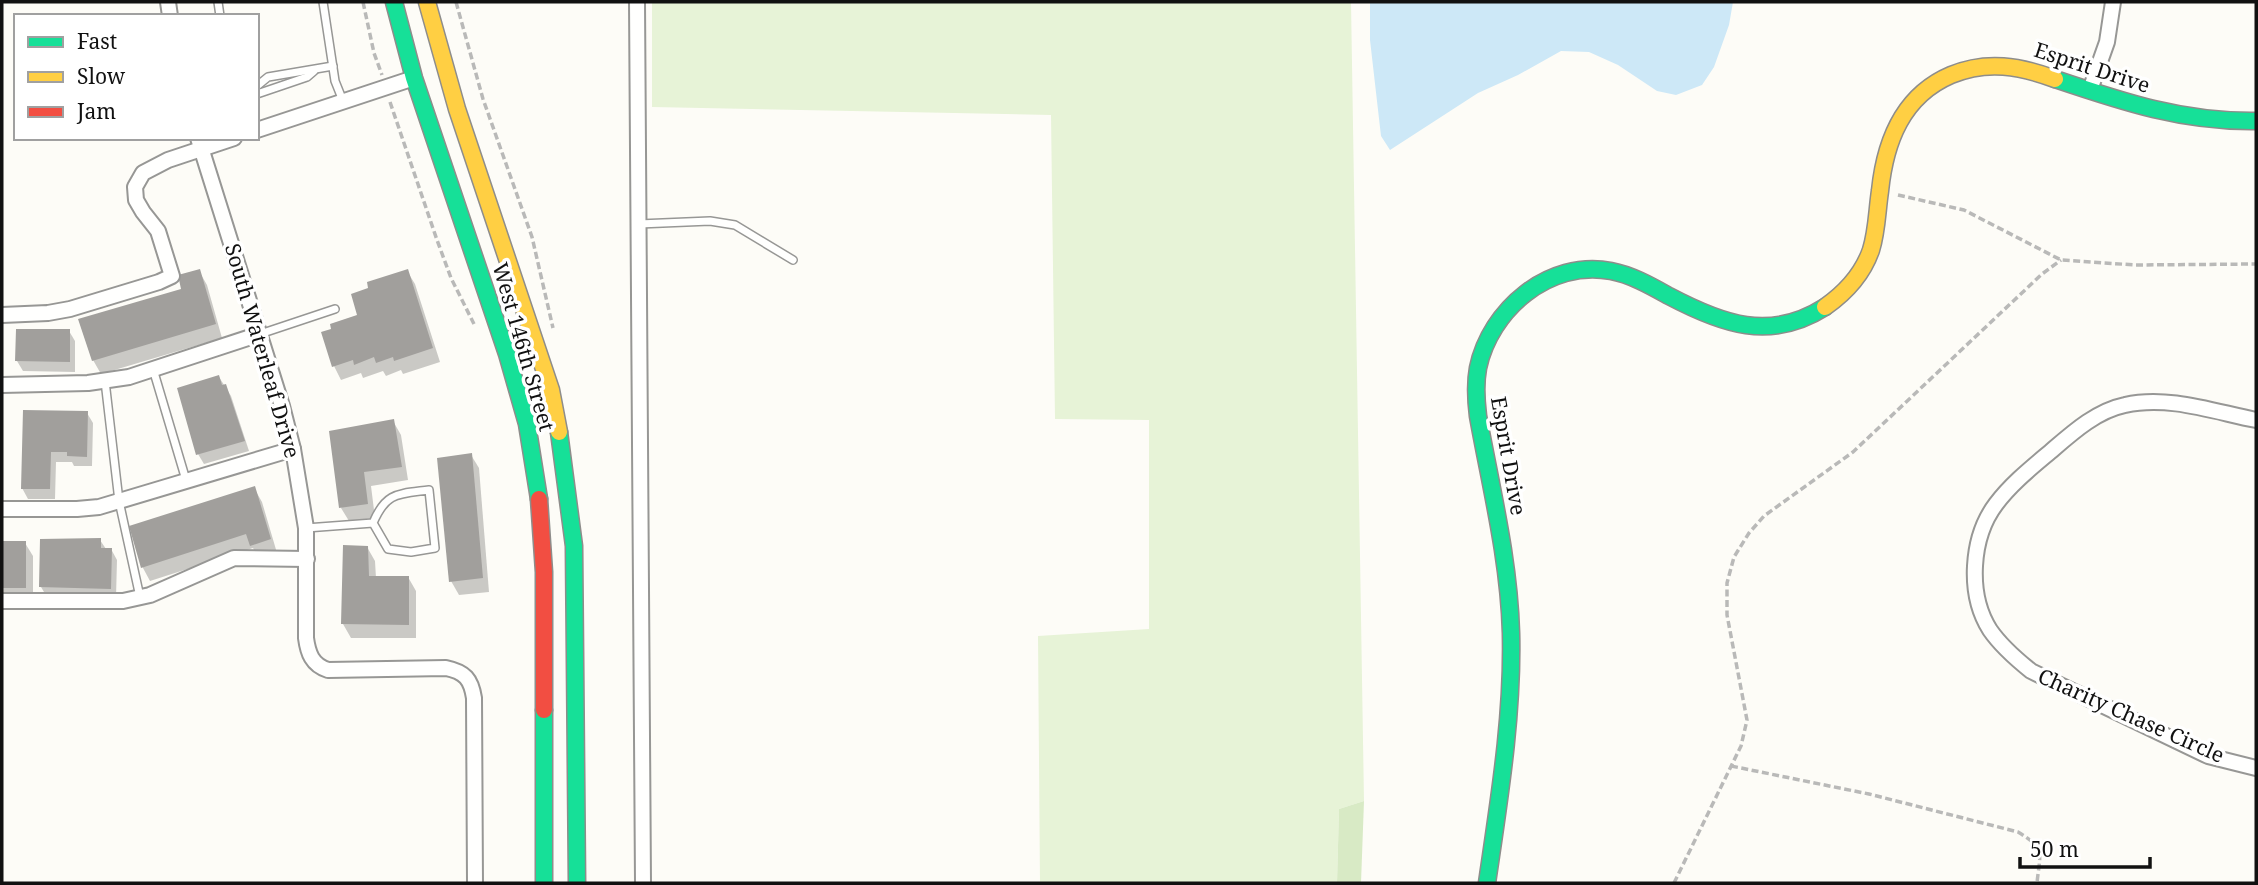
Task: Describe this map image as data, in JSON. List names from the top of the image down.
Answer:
{
  "streets": {
    "main road": ["Esprit Drive", "West 146th Street"],
    "street": ["South Waterleaf Drive", "Charity Chase Circle"]
  },
  "legend": ["Fast", "Slow", "Jam"],
  "scale_bar": "50 m"
}
